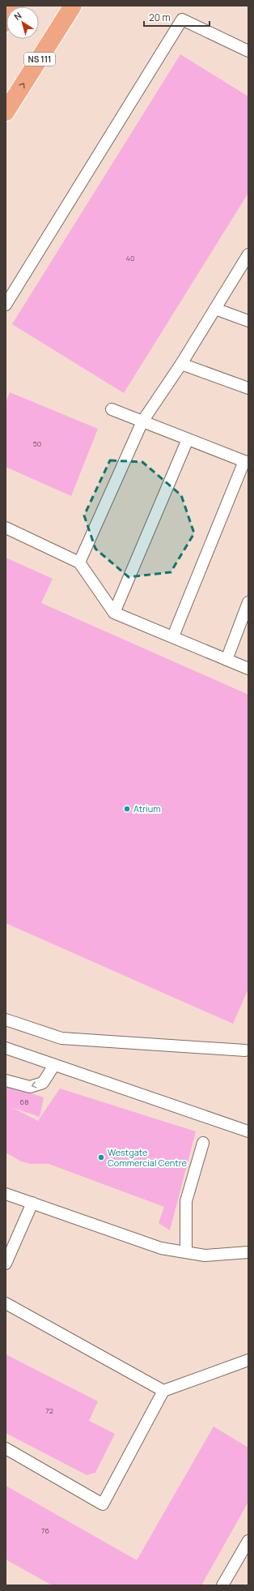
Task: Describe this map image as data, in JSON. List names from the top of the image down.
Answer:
{
  "streets": {
    "highway": ["NS 111"]
  },
  "places": ["Atrium", "Westgate Commercial Centre"],
  "house_numbers": [
    "40",
    "50",
    "68",
    "72",
    "76"
  ],
  "scale_bar": "20 m",
  "north": "top left"
}
